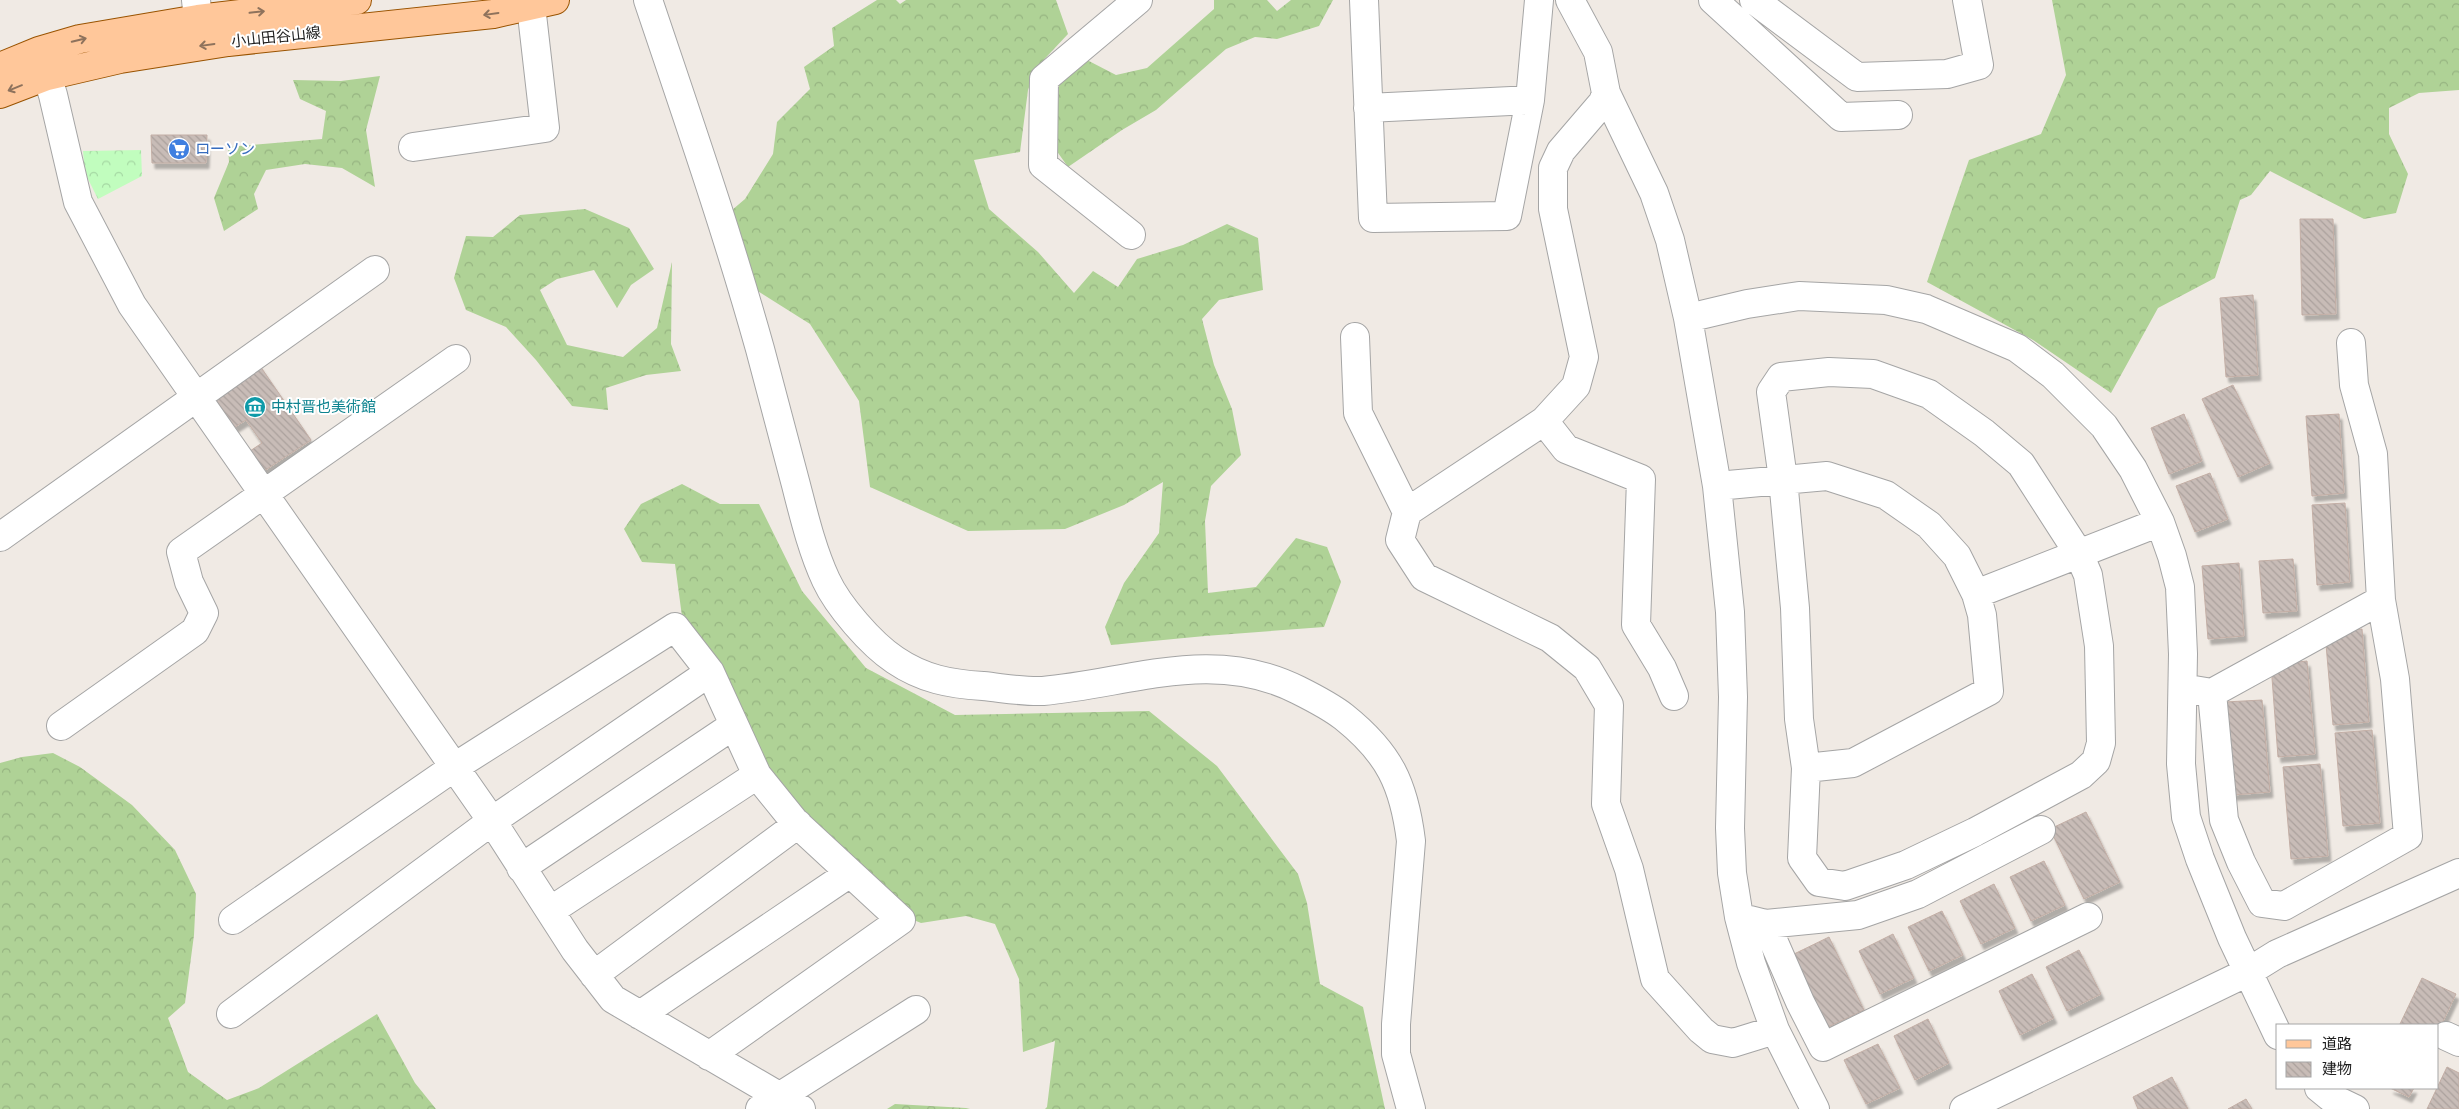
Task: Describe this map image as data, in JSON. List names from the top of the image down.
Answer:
{
  "streets": {
    "main road": ["小山田谷山線"]
  },
  "places": {
    "supermarket": ["ローソン"],
    "museum": ["中村晋也美術館"]
  },
  "legend": ["道路", "建物"]
}
